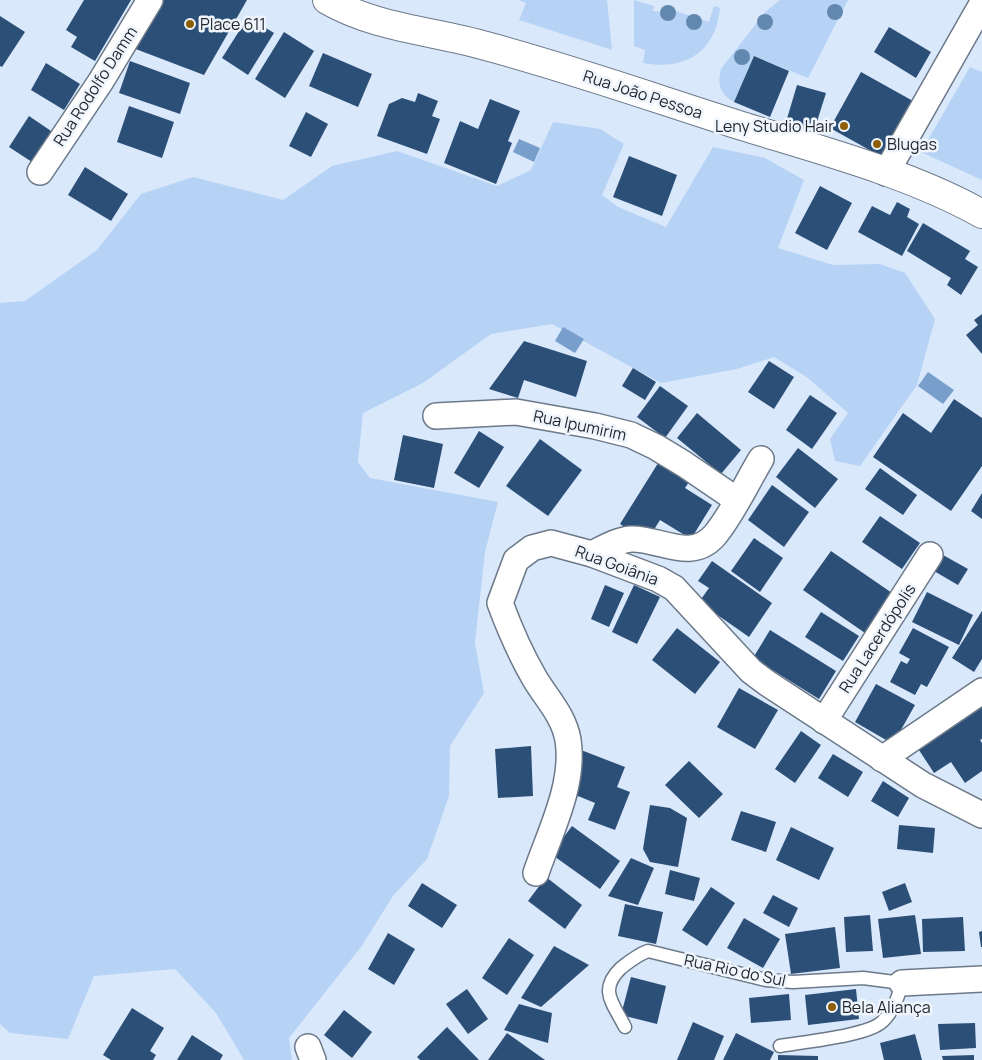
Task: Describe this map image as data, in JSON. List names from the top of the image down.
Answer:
{
  "streets": {
    "main road": ["Rua João Pessoa"],
    "street": [
      "Rua Rodolfo Damm",
      "Rua Ipumirim",
      "Rua Goiânia",
      "Rua Lacerdópolis",
      "Rua Rio do Sul"
    ]
  },
  "crossings": [
    ["Rua Goiânia", "Rua Lacerdópolis"]
  ],
  "places": [
    "Place 611",
    "Leny Studio Hair",
    "Blugas",
    "Bela Aliança"
  ]
}
